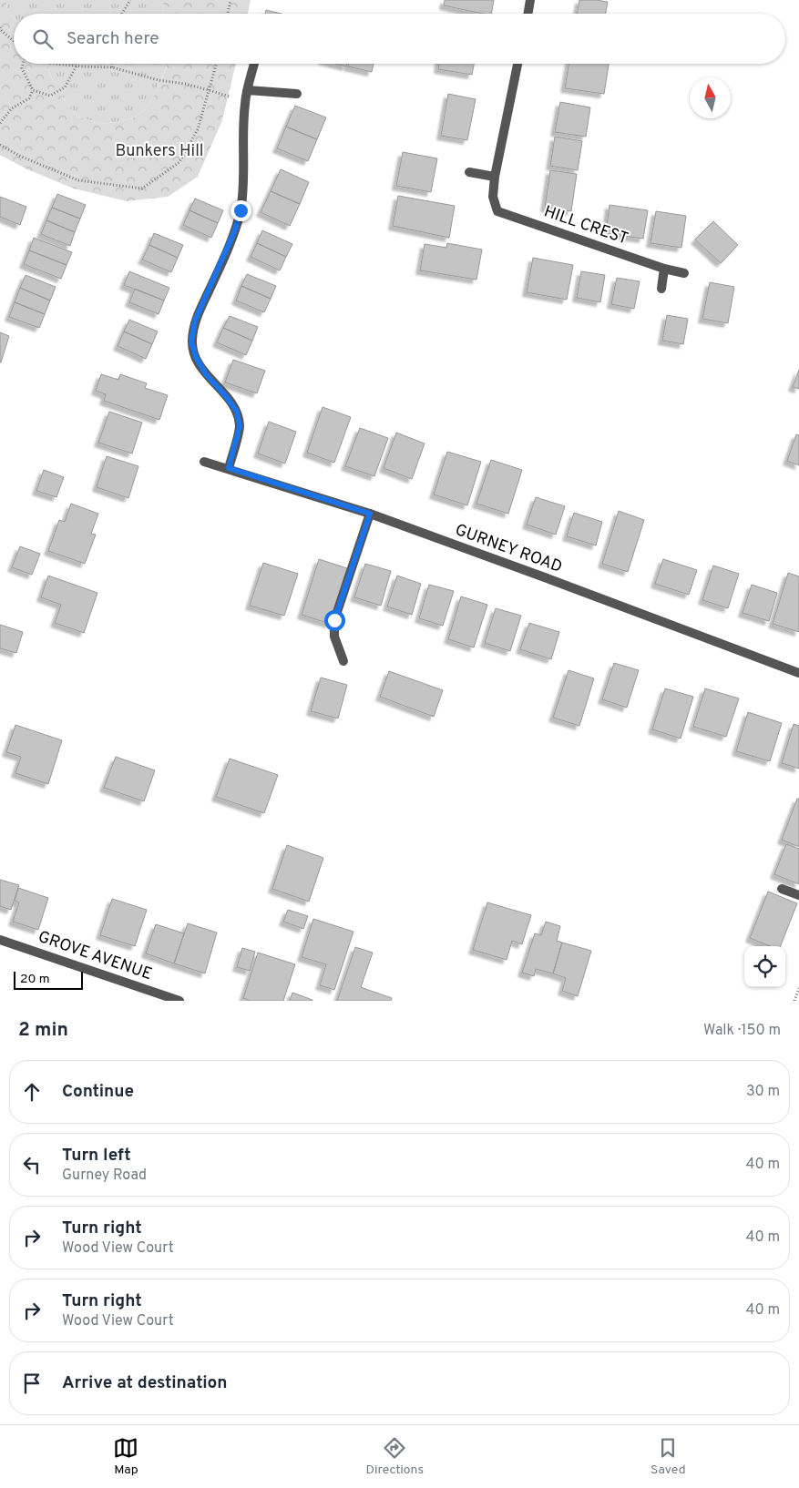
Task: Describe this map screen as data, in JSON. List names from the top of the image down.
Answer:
{
  "streets": {
    "street": ["HILL CREST", "GURNEY ROAD", "GROVE AVENUE"]
  },
  "parks": ["Bunkers Hill"],
  "scale_bar": "20 m",
  "north": "top",
  "page": {
    "search": "Search here",
    "scale": "20 m",
    "heading": ["2 min", "Walk · 150 m"],
    "list": [
      ["Continue", "30 m"],
      ["Turn left", "Gurney Road", "40 m"],
      ["Turn right", "Wood View Court", "40 m"],
      ["Turn right", "Wood View Court", "40 m"],
      "Arrive at destination"
    ],
    "nav": ["Map", "Directions", "Saved"]
  }
}
